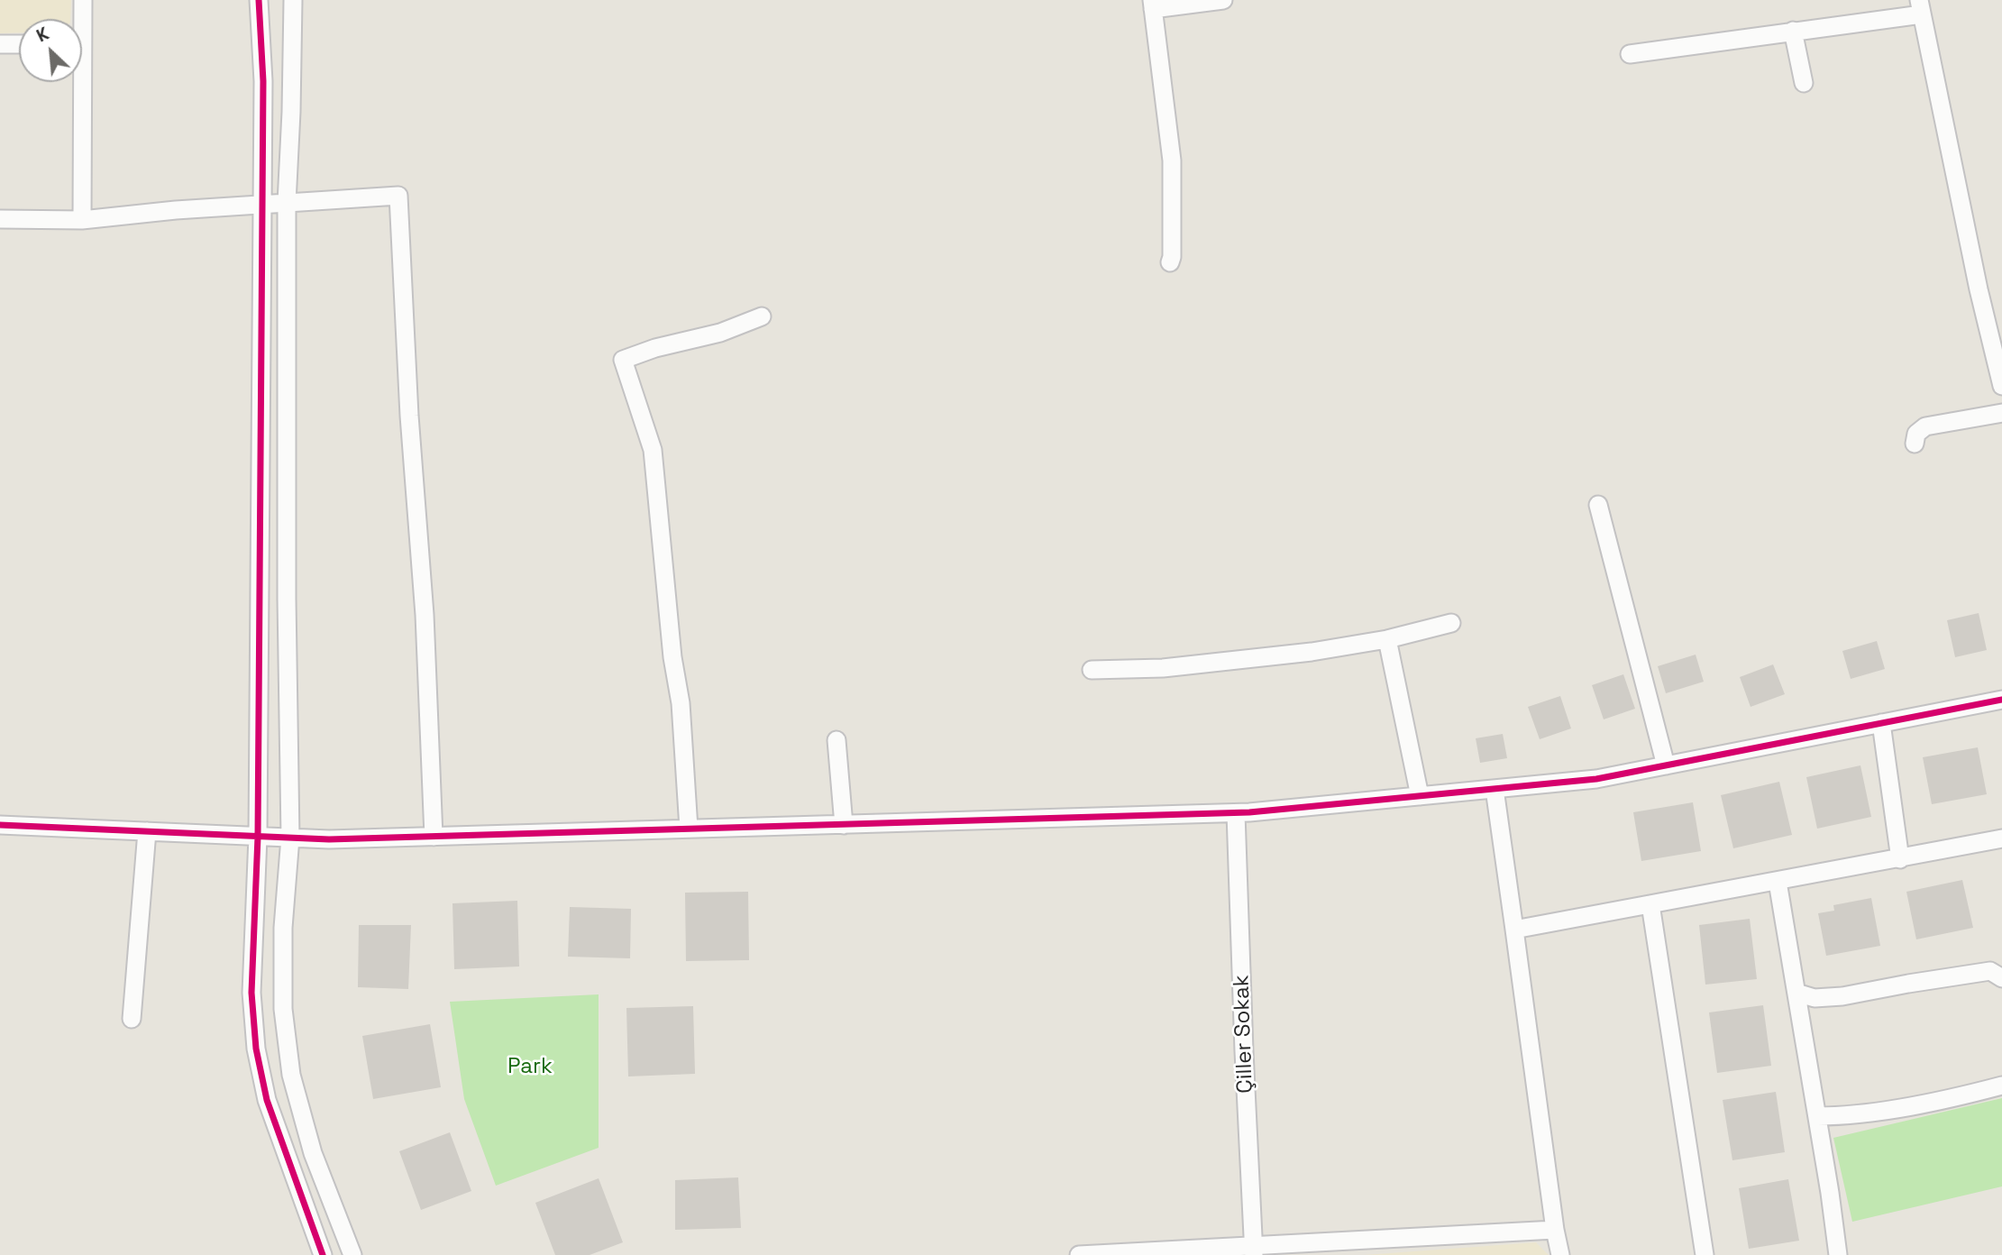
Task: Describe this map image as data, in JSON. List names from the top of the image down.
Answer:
{
  "streets": {
    "street": ["Çiller Sokak"]
  },
  "parks": ["Park"],
  "north": "top left"
}
